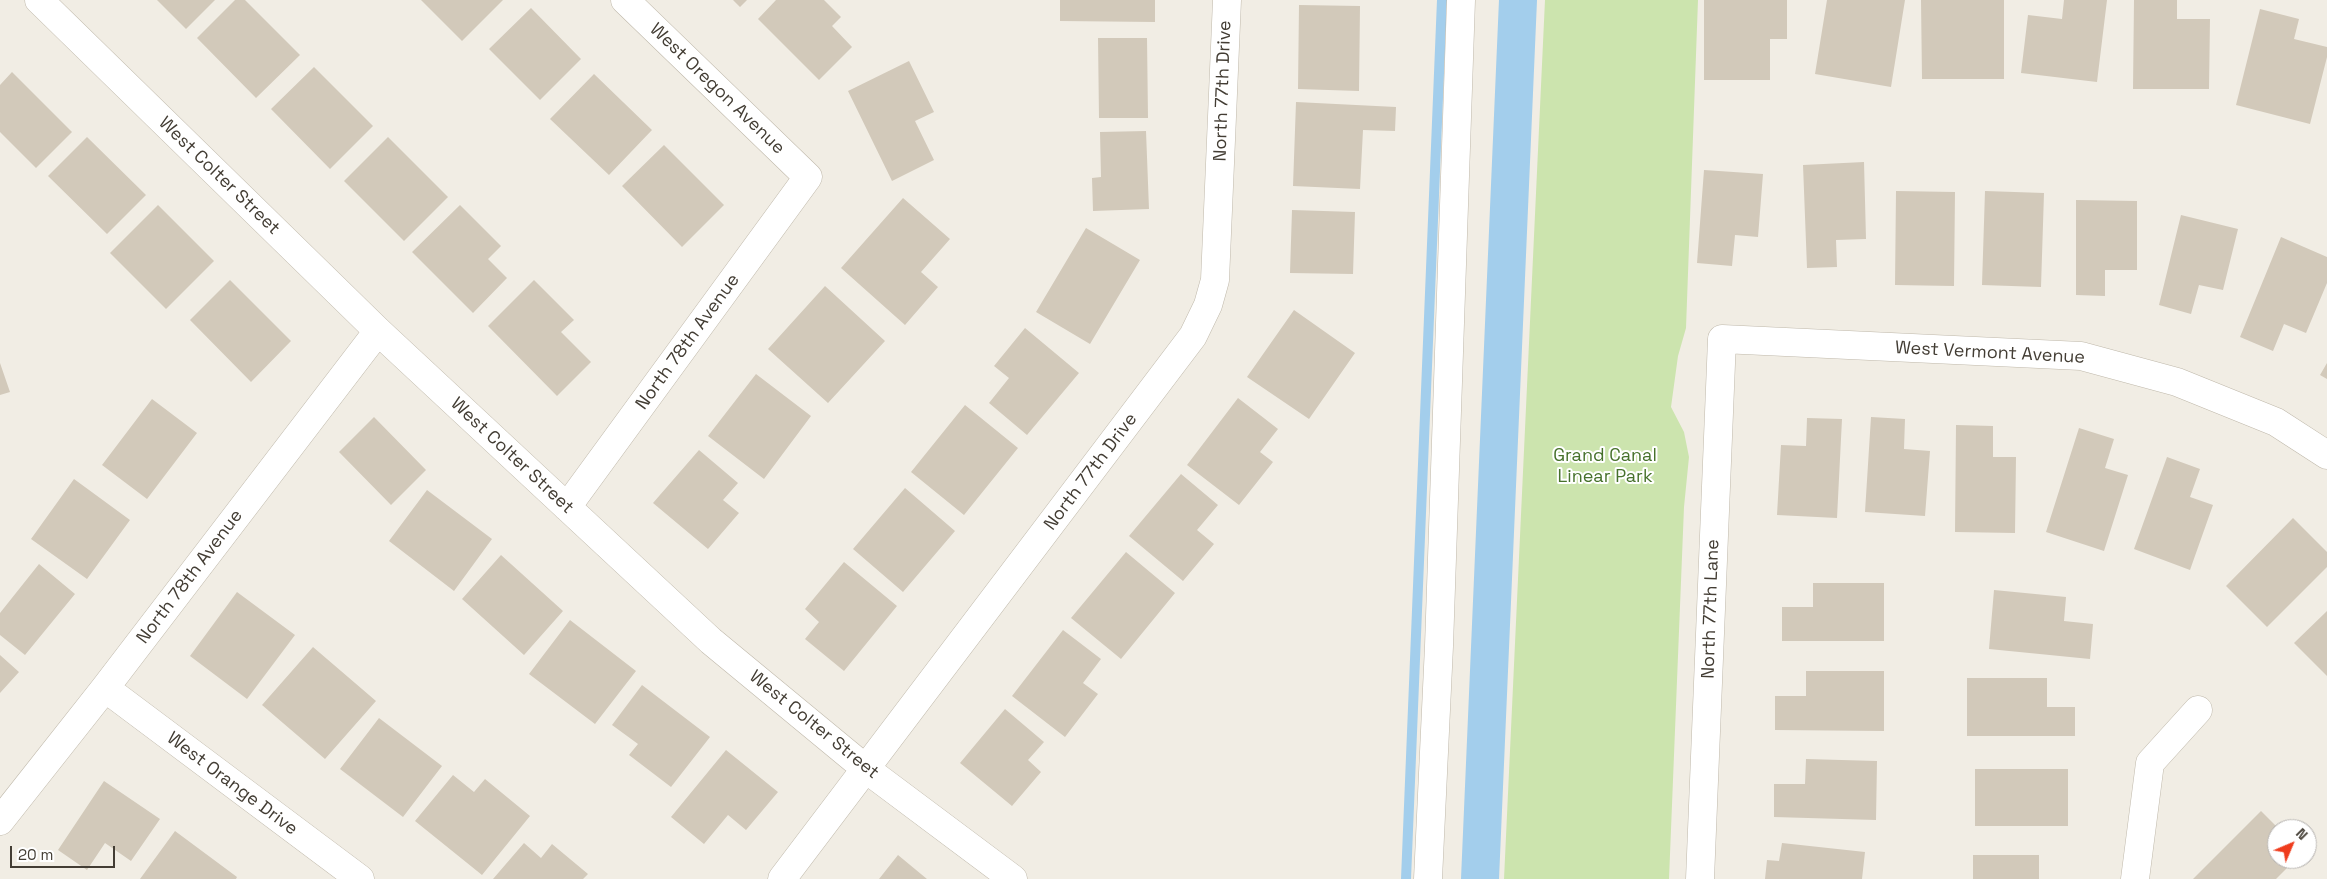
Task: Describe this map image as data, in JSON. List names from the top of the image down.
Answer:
{
  "streets": {
    "street": [
      "West Oregon Avenue",
      "North 77th Drive",
      "West Colter Street",
      "North 78th Avenue",
      "West Vermont Avenue",
      "North 77th Lane",
      "West Orange Drive"
    ]
  },
  "crossings": [
    ["West Oregon Avenue", "North 78th Avenue"],
    ["North 77th Drive", "West Colter Street"],
    ["West Colter Street", "North 78th Avenue"],
    ["North 78th Avenue", "West Orange Drive"],
    ["West Vermont Avenue", "North 77th Lane"]
  ],
  "parks": ["Grand Canal Linear Park"],
  "scale_bar": "20 m",
  "north": "top right"
}
